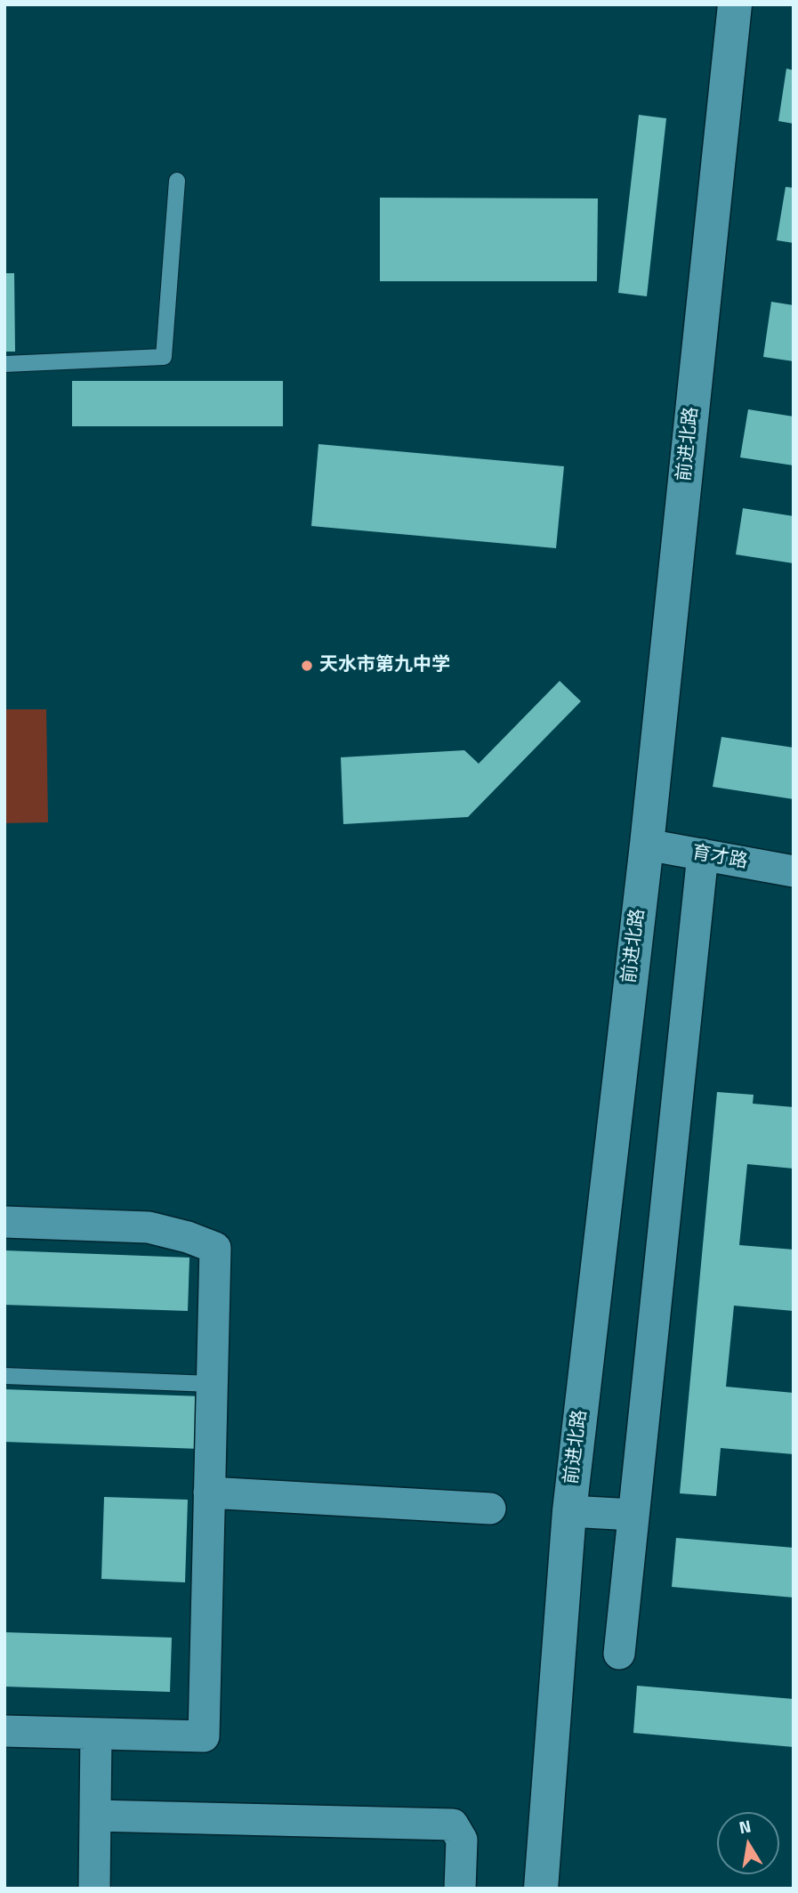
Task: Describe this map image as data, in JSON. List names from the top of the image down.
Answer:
{
  "streets": {
    "main road": ["前进北路"],
    "street": ["育才路"]
  },
  "crossings": [
    ["前进北路", "育才路"]
  ],
  "places": ["天水市第九中学"],
  "north": "top"
}
